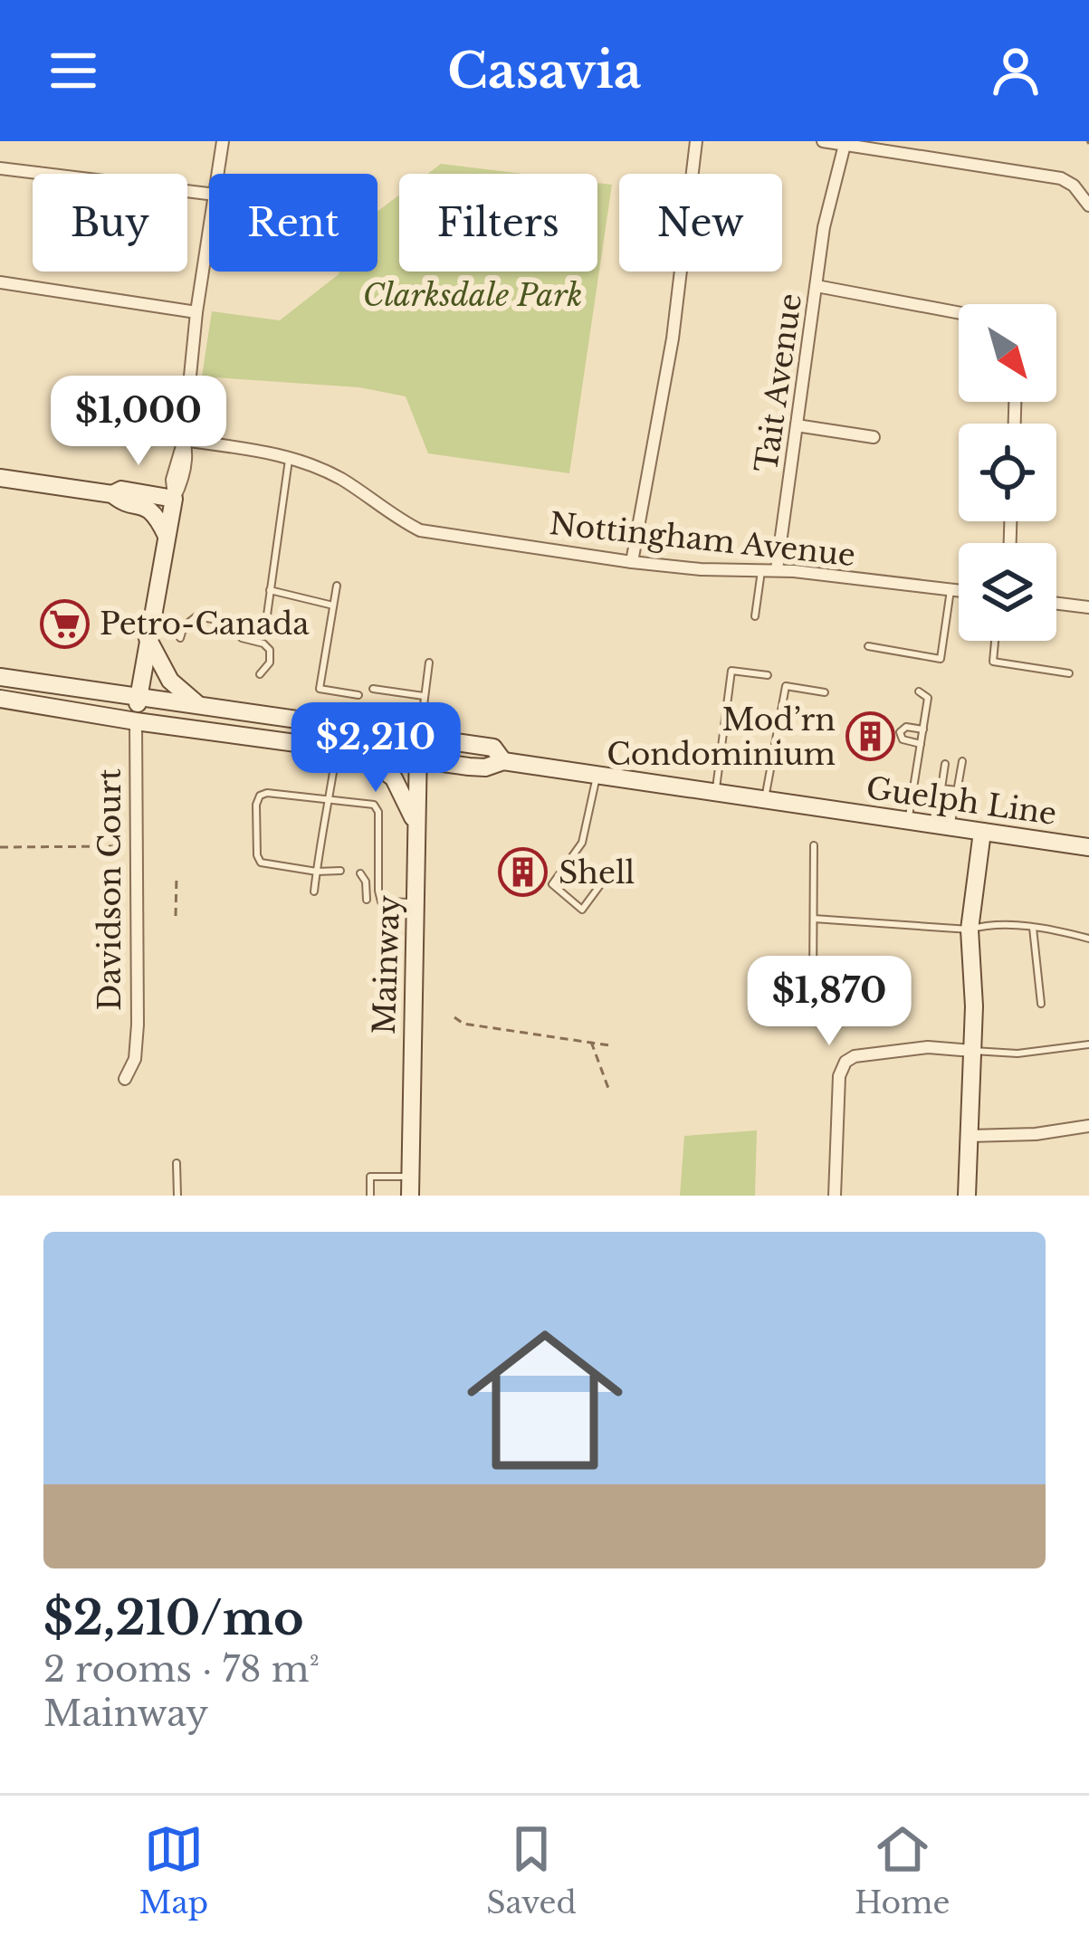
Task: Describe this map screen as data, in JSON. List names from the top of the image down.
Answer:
{
  "streets": {
    "main road": ["Guelph Line", "Davidson Court", "Mainway"],
    "street": ["Tait Avenue", "Nottingham Avenue"]
  },
  "crossings": [
    ["Tait Avenue", "Nottingham Avenue"],
    ["Guelph Line", "Davidson Court"],
    ["Guelph Line", "Mainway"]
  ],
  "parks": ["Clarksdale Park"],
  "places": {
    "supermarket": ["Petro-Canada"],
    "building": ["Mod’rn Condominium", "Shell"]
  },
  "north": "bottom right",
  "page": {
    "header": "Casavia",
    "chip": [
      "Buy",
      "Rent",
      "Filters",
      "New"
    ],
    "price": ["$1,000", "$2,210", "$1,870"],
    "list": [
      {
        "name": "$2,210/mo",
        "note": "2 rooms · 78 m² · Mainway"
      }
    ],
    "tabs": ["Map", "Saved", "Home"]
  }
}
